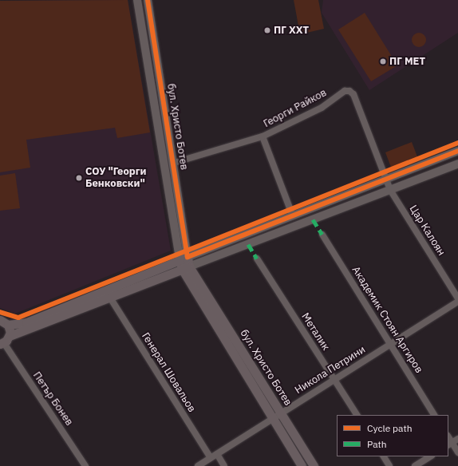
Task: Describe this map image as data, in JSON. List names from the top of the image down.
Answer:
{
  "streets": {
    "main road": ["бул. Христо Ботев"],
    "street": [
      "Георги Райков",
      "Цар Калоян",
      "Академик Стоян Аргиров",
      "Металик",
      "Никола Петрини",
      "Генерал Шовальов",
      "Петър Бонев"
    ]
  },
  "crossings": [
    ["Георги Райков", "бул. Христо Ботев"],
    ["Георги Райков", "Цар Калоян"],
    ["бул. Христо Ботев", "Никола Петрини"],
    ["Академик Стоян Аргиров", "Никола Петрини"],
    ["Металик", "Никола Петрини"],
    ["Никола Петрини", "Генерал Шовальов"]
  ],
  "places": ["ПГ ХХТ", "ПГ МЕТ", "СОУ \"Георги Бенковски\""],
  "legend": ["Cycle path", "Path"]
}
